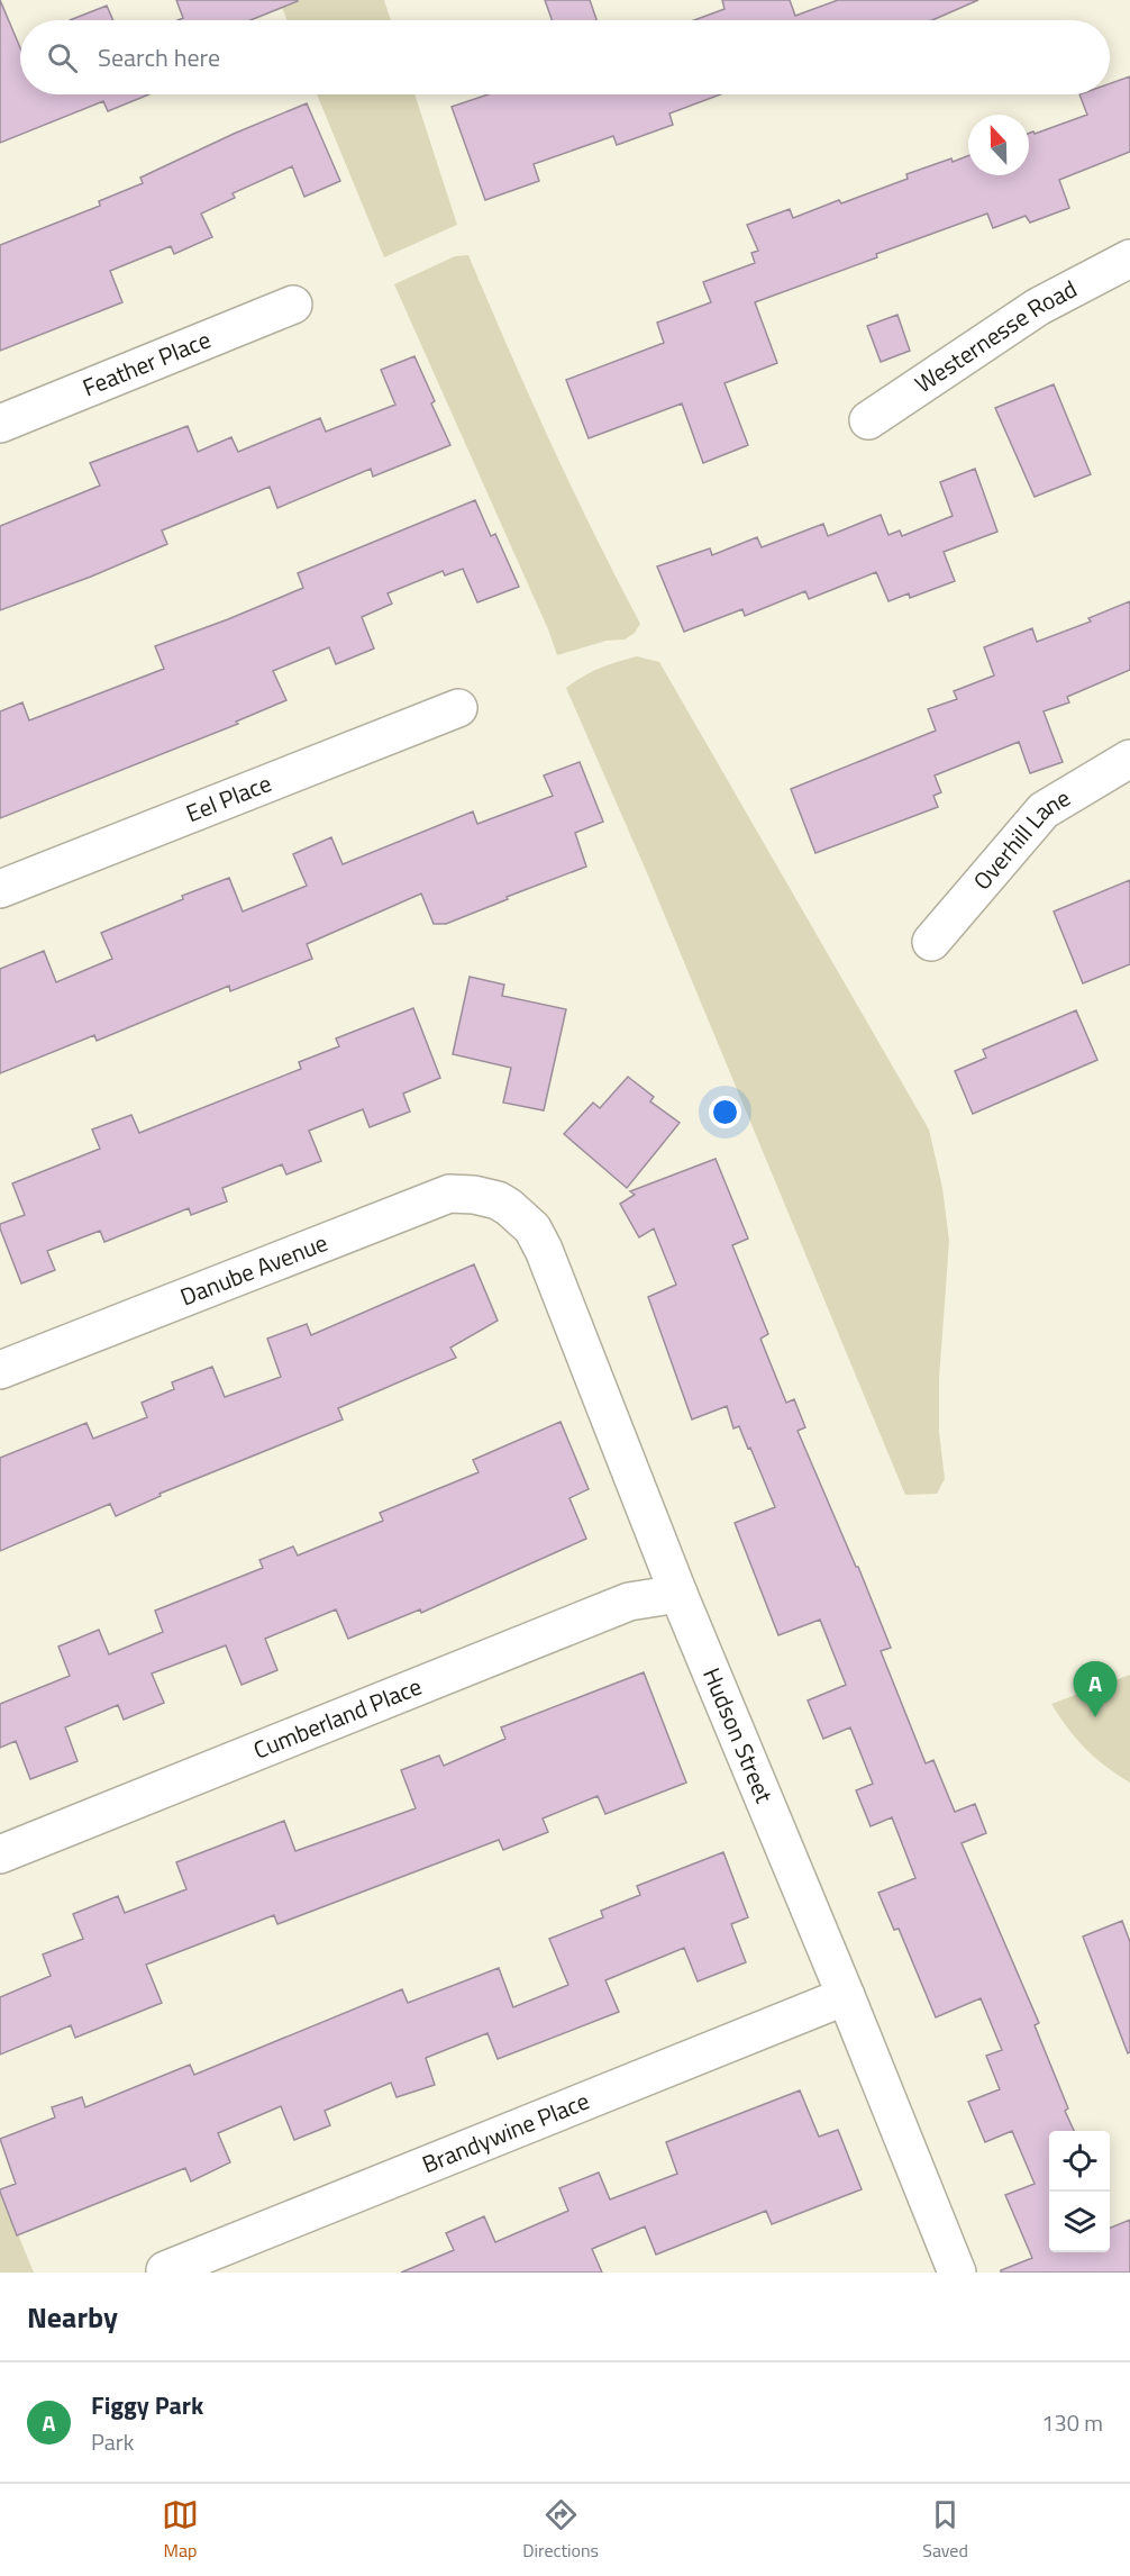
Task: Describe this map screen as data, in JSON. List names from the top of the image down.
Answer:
{
  "streets": {
    "street": [
      "Westernesse Road",
      "Feather Place",
      "Eel Place",
      "Overhill Lane",
      "Danube Avenue",
      "Cumberland Place",
      "Hudson Street",
      "Brandywine Place"
    ]
  },
  "crossings": [
    ["Danube Avenue", "Hudson Street"],
    ["Cumberland Place", "Hudson Street"],
    ["Hudson Street", "Brandywine Place"]
  ],
  "north": "top",
  "page": {
    "search": "Search here",
    "pins": "A",
    "heading": "Nearby",
    "list": [
      {
        "mark": "A",
        "name": "Figgy Park",
        "note": "Park",
        "value": "130 m"
      }
    ],
    "nav": ["Map", "Directions", "Saved"]
  }
}
